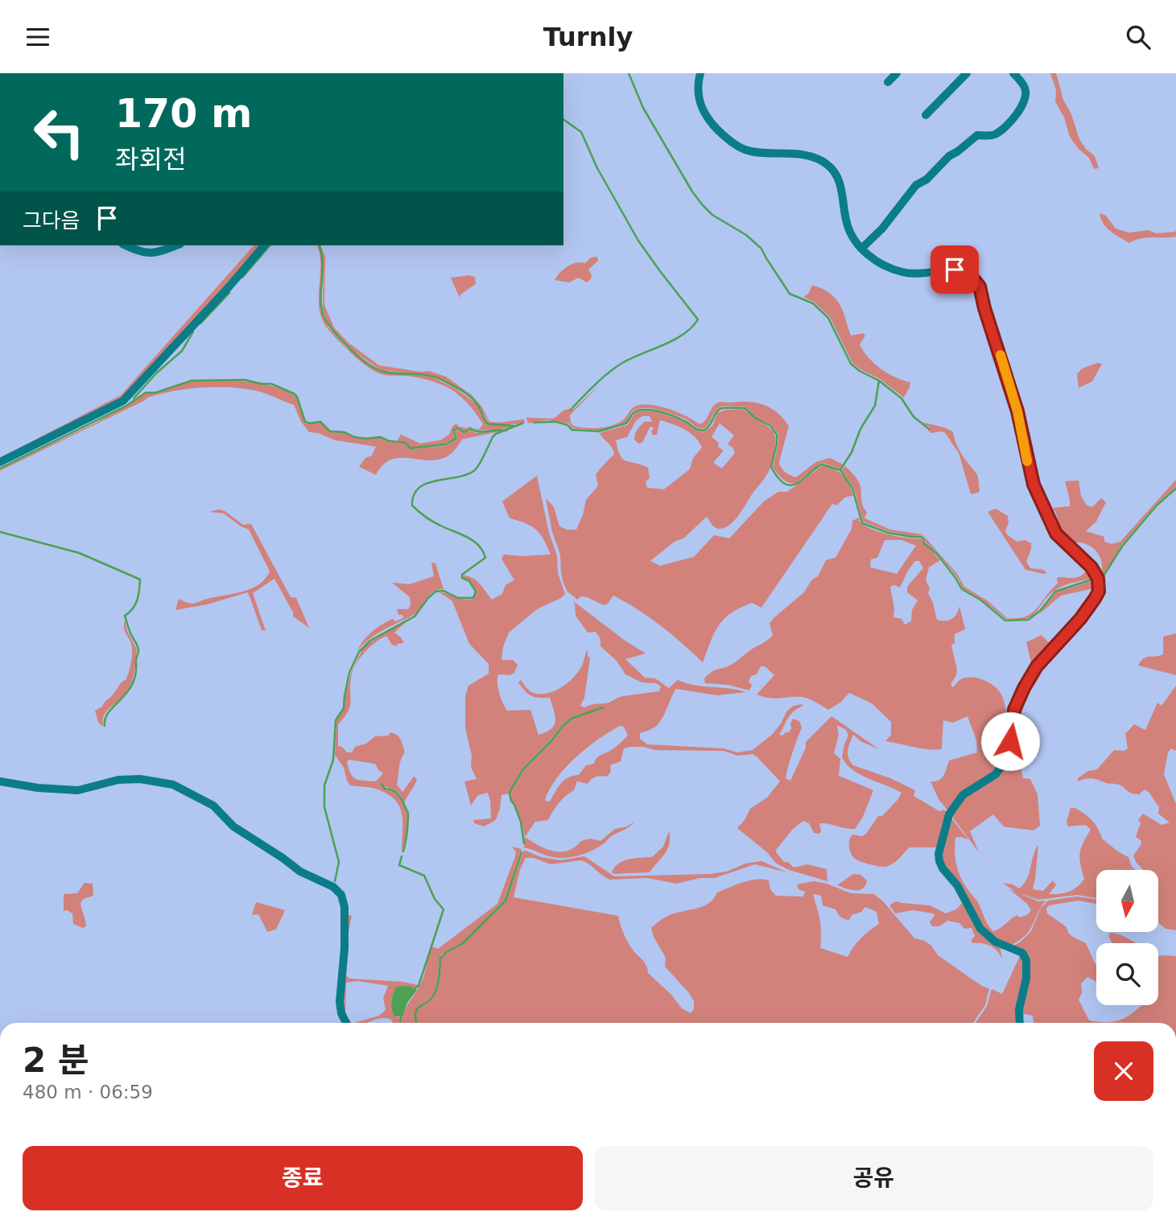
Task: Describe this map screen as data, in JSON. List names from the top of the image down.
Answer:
{
  "north": "bottom",
  "page": {
    "header": "Turnly",
    "turn": ["170 m", "좌회전"],
    "then": "그다음",
    "heading": ["2 분", "480 m · 06:59"],
    "buttons": ["종료", "공유"]
  }
}
